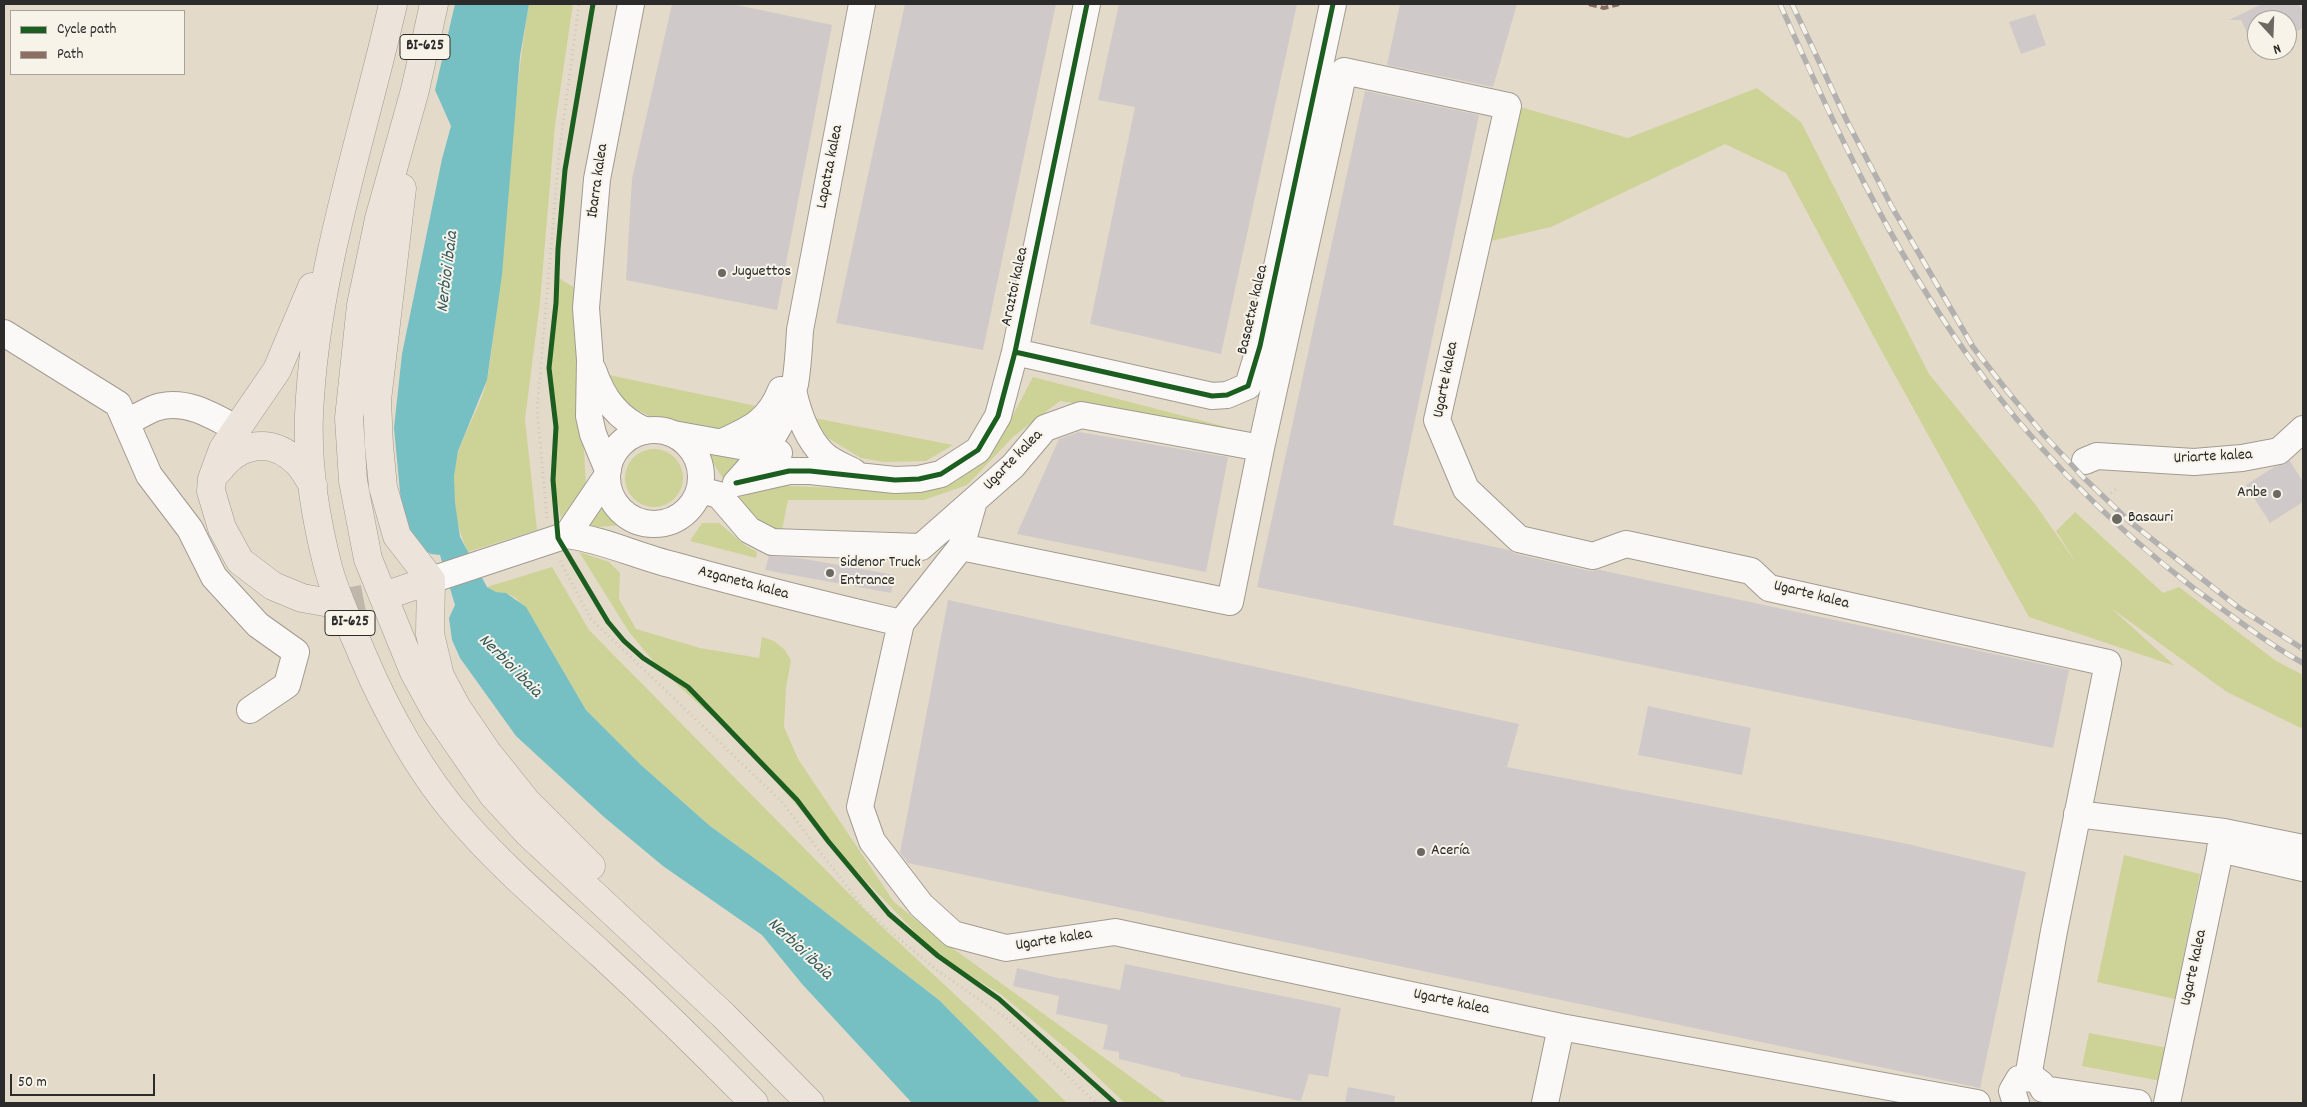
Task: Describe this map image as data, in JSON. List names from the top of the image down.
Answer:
{
  "streets": {
    "main road": ["BI-625"],
    "street": [
      "Lapatza kalea",
      "Ibarra kalea",
      "Araztoi kalea",
      "Basaetxe kalea",
      "Ugarte kalea",
      "Uriarte kalea",
      "Azganeta kalea"
    ]
  },
  "crossings": [
    ["Ibarra kalea", "Ugarte kalea"],
    ["Araztoi kalea", "Basaetxe kalea"],
    ["Ugarte kalea", "Azganeta kalea"]
  ],
  "water": ["Nerbioi ibaia"],
  "places": [
    "Juguettos",
    "Anbe",
    "Basauri",
    "Sidenor Truck Entrance",
    "Acería"
  ],
  "legend": ["Cycle path", "Path"],
  "scale_bar": "50 m",
  "north": "bottom"
}
